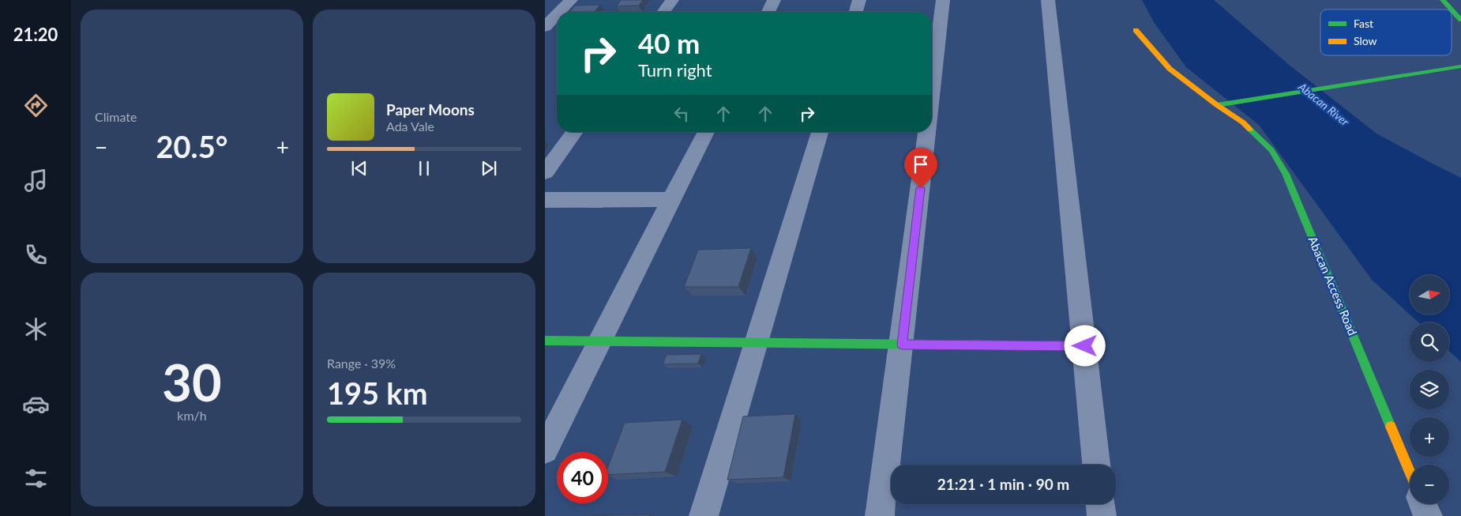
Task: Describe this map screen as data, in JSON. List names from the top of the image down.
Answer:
{
  "streets": {
    "street": ["Abacan Access Road"]
  },
  "water": ["Abacan River"],
  "legend": ["Fast", "Slow"],
  "north": "right",
  "page": {
    "tabs": "21:20",
    "tile": [
      "Climate",
      ["30", "km/h"],
      ["Range · 39%", "195 km"]
    ],
    "turn": ["40 m", "Turn right"],
    "song": ["Paper Moons", "Ada Vale"],
    "heat": ["−", "20.5°", "+"],
    "map_buttons": ["+", "−"],
    "limit": "40",
    "trip": "21:21 · 1 min · 90 m"
  }
}
